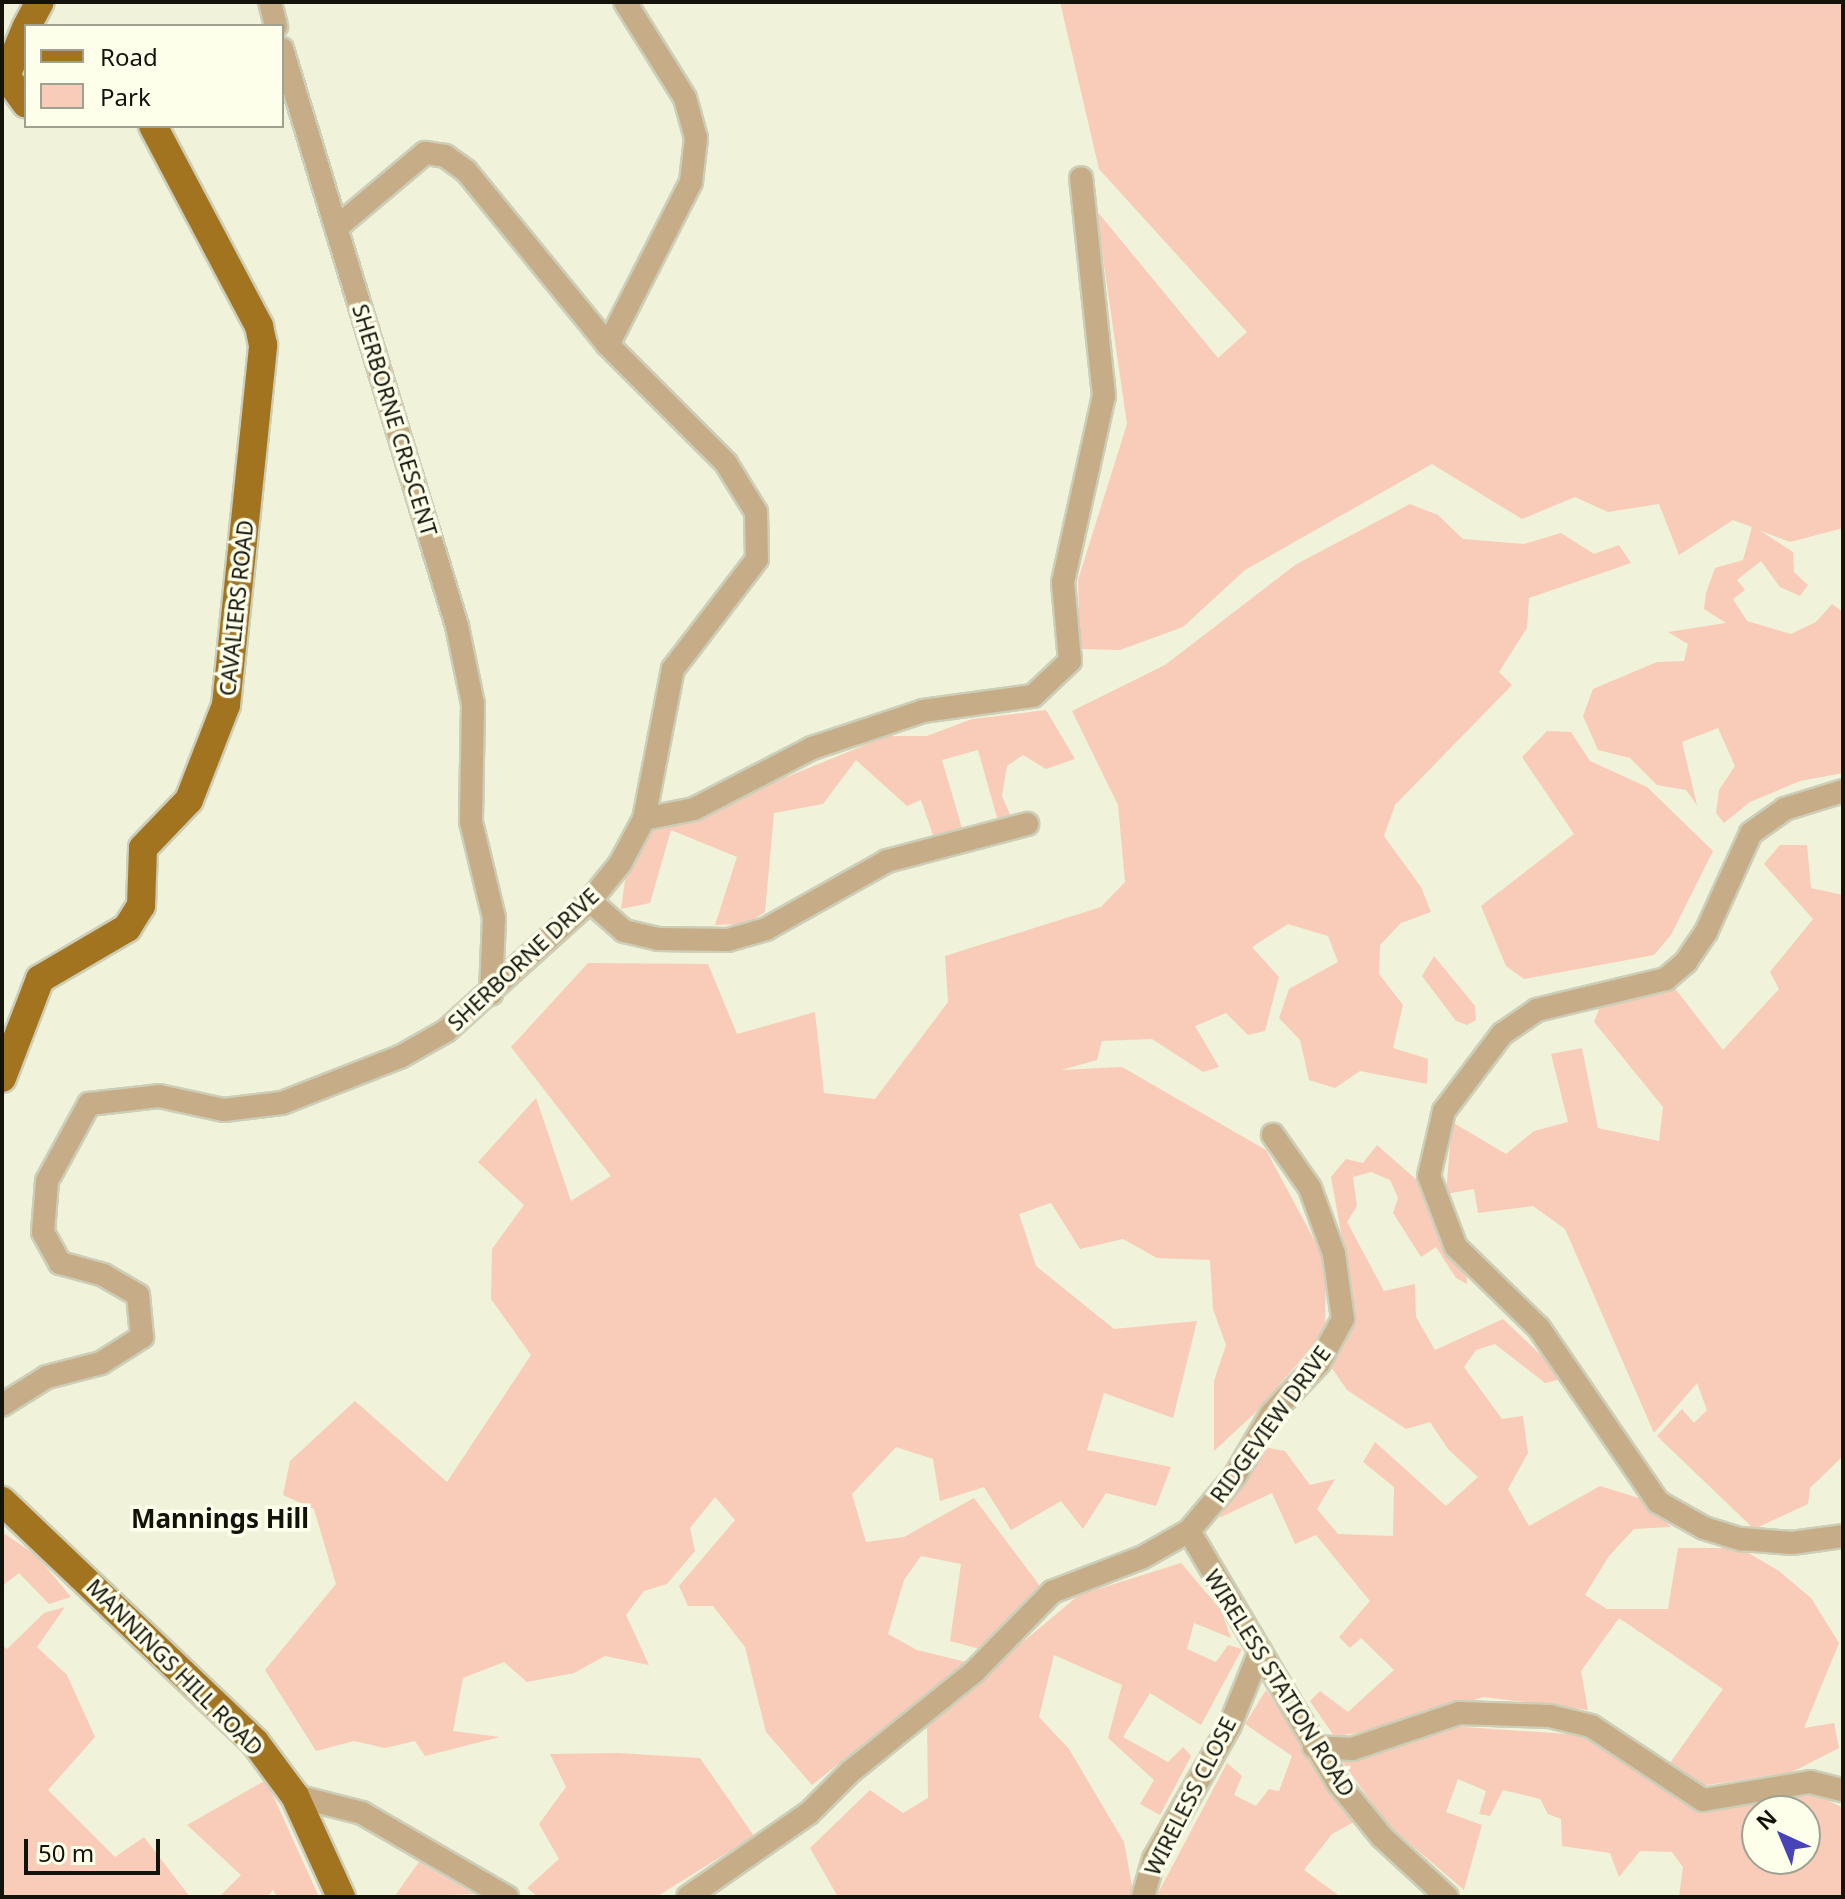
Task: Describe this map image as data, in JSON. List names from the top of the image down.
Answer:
{
  "streets": {
    "main road": ["CAVALIERS ROAD", "MANNINGS HILL ROAD"],
    "street": [
      "SHERBORNE CRESCENT",
      "SHERBORNE DRIVE",
      "RIDGEVIEW DRIVE",
      "WIRELESS STATION ROAD",
      "WIRELESS CLOSE"
    ]
  },
  "crossings": [
    ["SHERBORNE CRESCENT", "SHERBORNE DRIVE"],
    ["RIDGEVIEW DRIVE", "WIRELESS STATION ROAD"],
    ["WIRELESS STATION ROAD", "WIRELESS CLOSE"]
  ],
  "districts": ["Mannings Hill"],
  "legend": ["Road", "Park"],
  "scale_bar": "50 m",
  "north": "top left"
}
